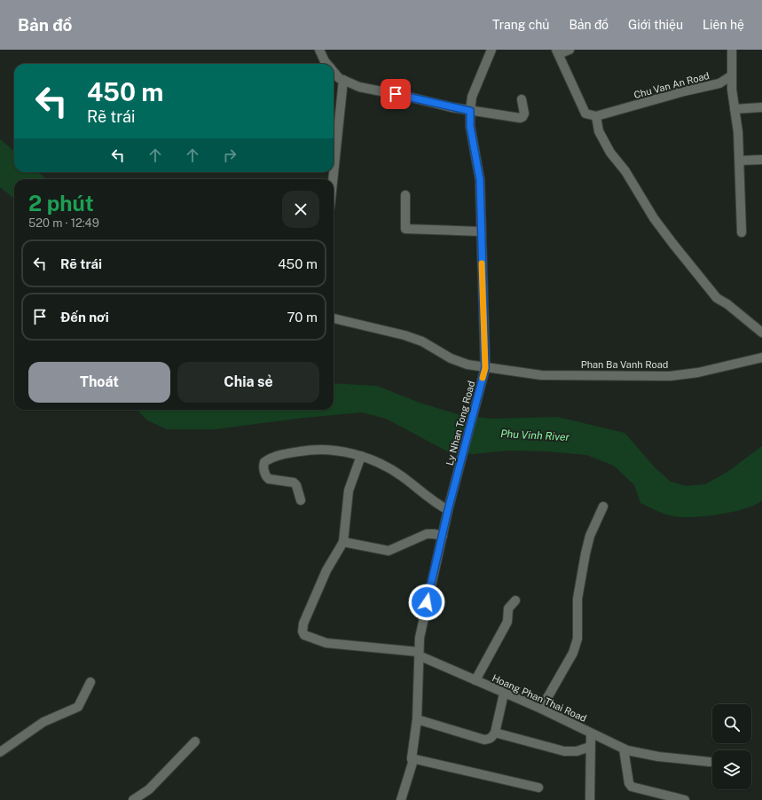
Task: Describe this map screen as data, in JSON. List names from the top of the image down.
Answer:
{
  "streets": {
    "street": [
      "Chu Van An Road",
      "Phan Ba Vanh Road",
      "Ly Nhan Tong Road",
      "Hoang Phan Thai Road"
    ]
  },
  "crossings": [
    ["Phan Ba Vanh Road", "Ly Nhan Tong Road"],
    ["Ly Nhan Tong Road", "Hoang Phan Thai Road"]
  ],
  "water": ["Phu Vinh River"],
  "page": {
    "header": "Bản đồ",
    "nav": [
      "Trang chủ",
      "Bản đồ",
      "Giới thiệu",
      "Liên hệ"
    ],
    "turn": ["450 m", "Rẽ trái"],
    "heading": ["2 phút", "520 m · 12:49"],
    "list": [
      {
        "name": "Rẽ trái",
        "value": "450 m"
      },
      {
        "name": "Đến nơi",
        "value": "70 m"
      }
    ],
    "buttons": ["Thoát", "Chia sẻ"]
  }
}
